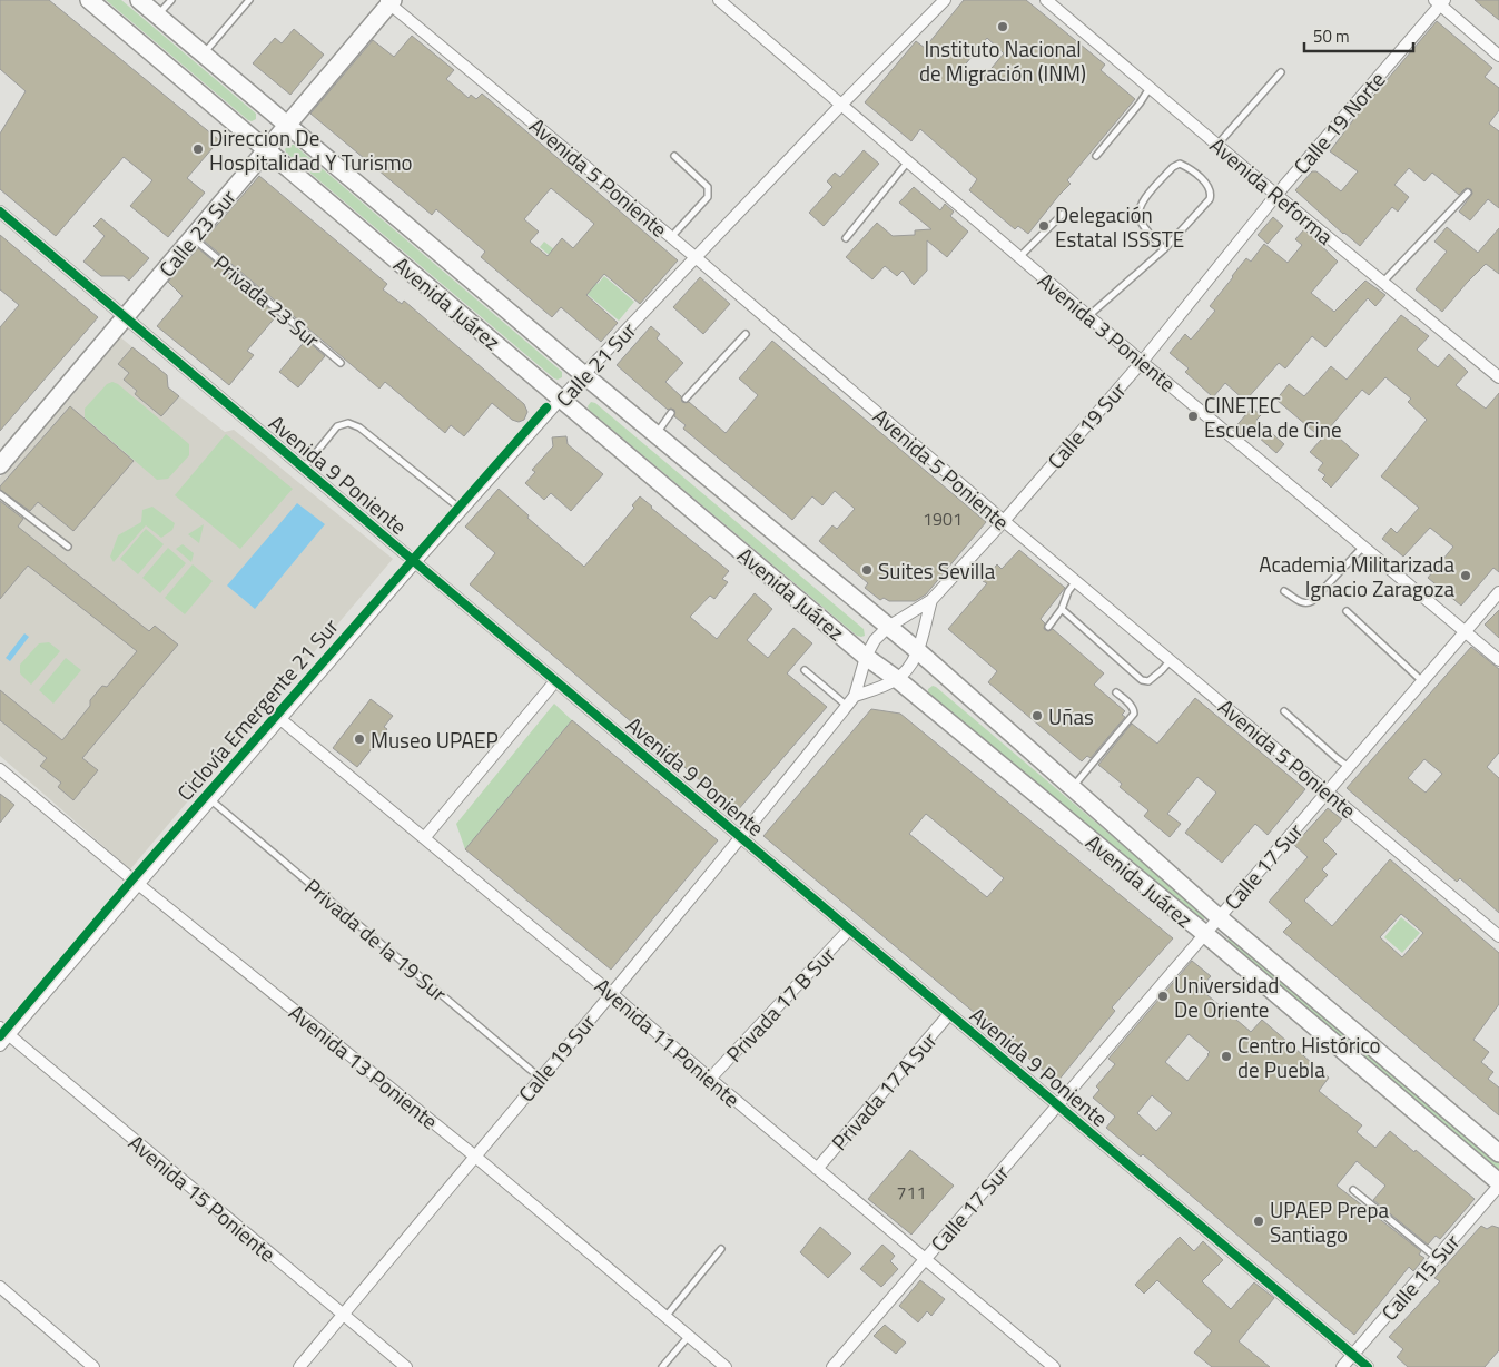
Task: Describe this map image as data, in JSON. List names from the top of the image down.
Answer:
{
  "streets": {
    "main road": ["Calle 23 Sur", "Avenida Juárez"],
    "street": [
      "Calle 19 Norte",
      "Avenida 5 Poniente",
      "Avenida Reforma",
      "Avenida 3 Poniente",
      "Calle 21 Sur",
      "Calle 19 Sur",
      "Avenida 9 Poniente",
      "Calle 17 Sur",
      "Privada 17 B Sur",
      "Avenida 11 Poniente",
      "Avenida 13 Poniente",
      "Privada 17 A Sur",
      "Avenida 15 Poniente",
      "Calle 15 Sur"
    ],
    "lane": ["Privada 23 Sur", "Privada de la 19 Sur"],
    "cycle path": ["Ciclovía Emergente 21 Sur"]
  },
  "crossings": [
    ["Calle 19 Norte", "Avenida Reforma"],
    ["Calle 19 Norte", "Calle 19 Sur"],
    ["Avenida 5 Poniente", "Calle 23 Sur"],
    ["Avenida 5 Poniente", "Calle 21 Sur"],
    ["Avenida 5 Poniente", "Calle 19 Sur"],
    ["Avenida 5 Poniente", "Calle 17 Sur"],
    ["Avenida Reforma", "Calle 19 Sur"],
    ["Calle 23 Sur", "Privada 23 Sur"],
    ["Calle 23 Sur", "Avenida Juárez"],
    ["Calle 23 Sur", "Avenida 9 Poniente"],
    ["Avenida Juárez", "Calle 21 Sur"],
    ["Avenida Juárez", "Calle 19 Sur"],
    ["Avenida Juárez", "Calle 17 Sur"],
    ["Avenida Juárez", "Calle 15 Sur"],
    ["Avenida 3 Poniente", "Calle 21 Sur"],
    ["Avenida 3 Poniente", "Calle 19 Sur"],
    ["Avenida 3 Poniente", "Calle 17 Sur"],
    ["Calle 21 Sur", "Avenida 9 Poniente"],
    ["Calle 21 Sur", "Privada de la 19 Sur"],
    ["Calle 21 Sur", "Avenida 11 Poniente"],
    ["Calle 21 Sur", "Avenida 13 Poniente"],
    ["Calle 21 Sur", "Avenida 15 Poniente"],
    ["Calle 19 Sur", "Avenida 9 Poniente"],
    ["Calle 19 Sur", "Privada de la 19 Sur"],
    ["Calle 19 Sur", "Avenida 11 Poniente"],
    ["Calle 19 Sur", "Avenida 13 Poniente"],
    ["Calle 19 Sur", "Avenida 15 Poniente"],
    ["Avenida 9 Poniente", "Calle 17 Sur"],
    ["Avenida 9 Poniente", "Privada 17 B Sur"],
    ["Avenida 9 Poniente", "Privada 17 A Sur"],
    ["Avenida 9 Poniente", "Calle 15 Sur"],
    ["Calle 17 Sur", "Avenida 11 Poniente"],
    ["Privada 17 B Sur", "Avenida 11 Poniente"],
    ["Avenida 11 Poniente", "Privada 17 A Sur"]
  ],
  "places": [
    "Instituto Nacional de Migración (INM)",
    "Direccion De Hospitalidad Y Turismo",
    "Delegación Estatal ISSSTE",
    "CINETEC Escuela de Cine",
    "Suites Sevilla",
    "Academia Militarizada Ignacio Zaragoza",
    "Uñas",
    "Museo UPAEP",
    "Universidad De Oriente",
    "Centro Histórico de Puebla",
    "UPAEP Prepa Santiago"
  ],
  "house_numbers": ["1901", "711"],
  "scale_bar": "50 m"
}
